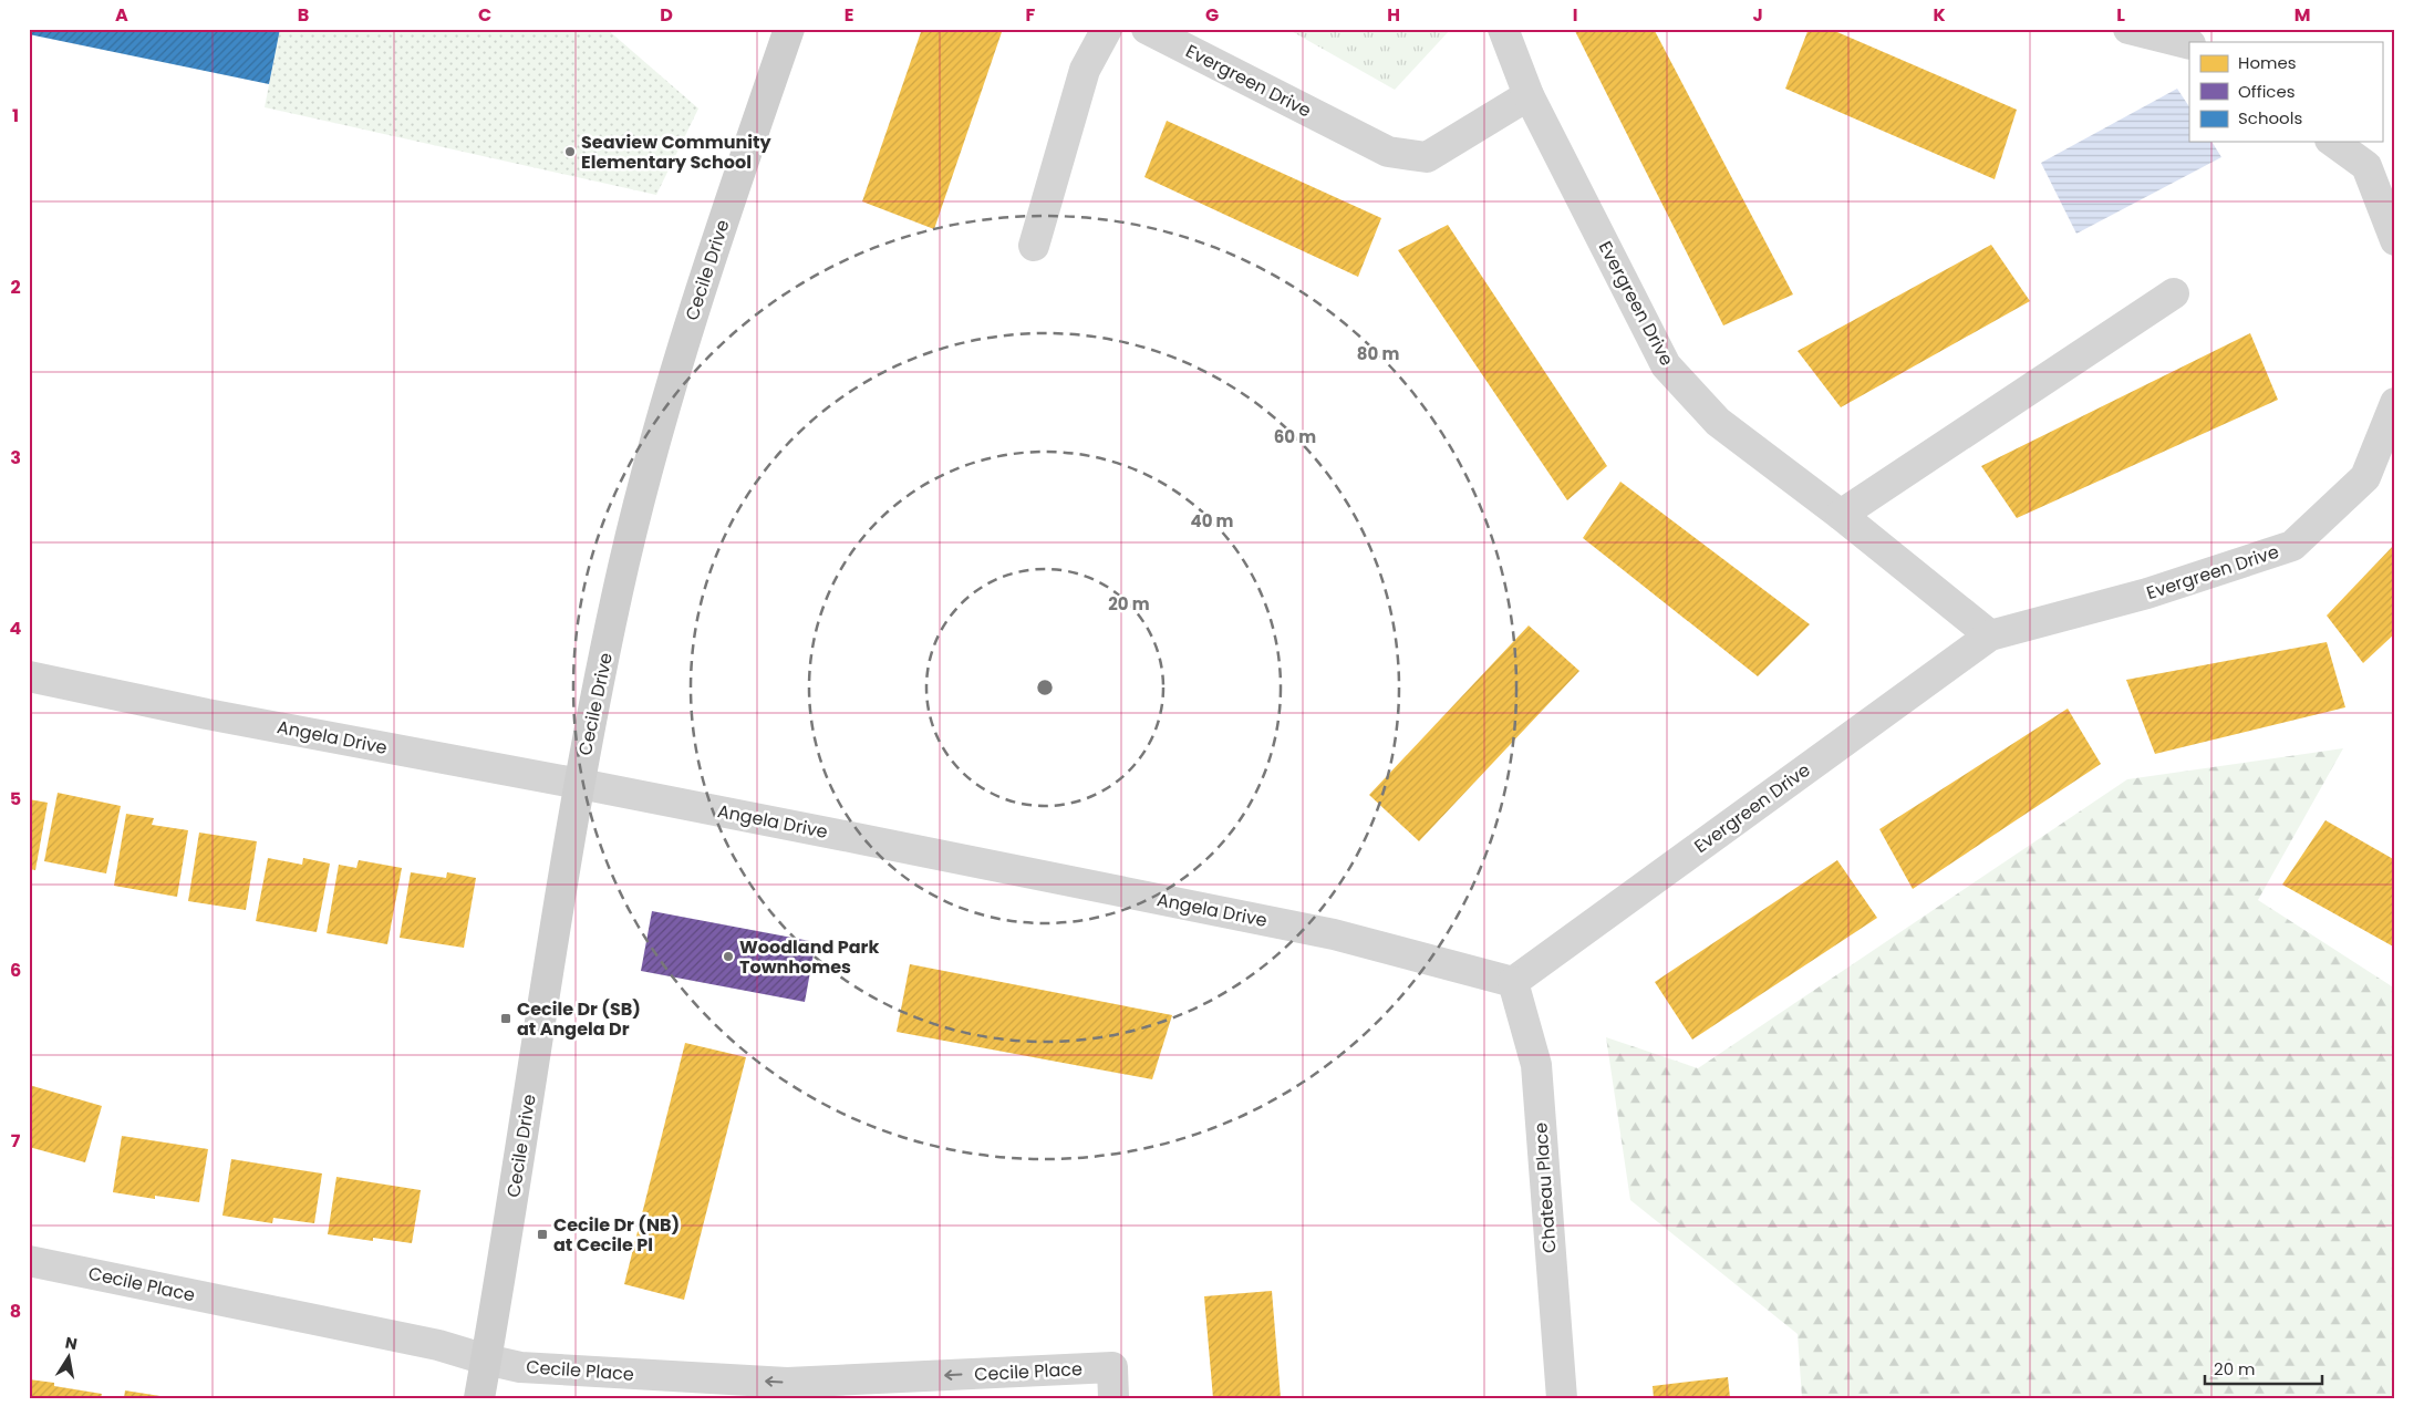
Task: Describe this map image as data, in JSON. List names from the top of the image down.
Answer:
{
  "streets": {
    "street": [
      "Evergreen Drive",
      "Cecile Drive",
      "Angela Drive",
      "Chateau Place",
      "Cecile Place"
    ]
  },
  "crossings": [
    ["Evergreen Drive", "Angela Drive"],
    ["Evergreen Drive", "Chateau Place"],
    ["Cecile Drive", "Angela Drive"],
    ["Cecile Drive", "Cecile Place"],
    ["Angela Drive", "Chateau Place"]
  ],
  "one_way": ["Cecile Place"],
  "places": {
    "other": ["Seaview Community Elementary School", "Woodland Park Townhomes"],
    "transit": ["Cecile Dr (SB) at Angela Dr", "Cecile Dr (NB) at Cecile Pl"]
  },
  "legend": ["Homes", "Offices", "Schools"],
  "scale_bar": "20 m",
  "north": "top",
  "grid": {
    "columns": [
      "A",
      "B",
      "C",
      "D",
      "E",
      "F",
      "G",
      "H",
      "I",
      "J",
      "K",
      "L",
      "M"
    ],
    "rows": [
      "1",
      "2",
      "3",
      "4",
      "5",
      "6",
      "7",
      "8"
    ]
  },
  "rings": [
    "80 m",
    "60 m",
    "40 m",
    "20 m"
  ]
}
